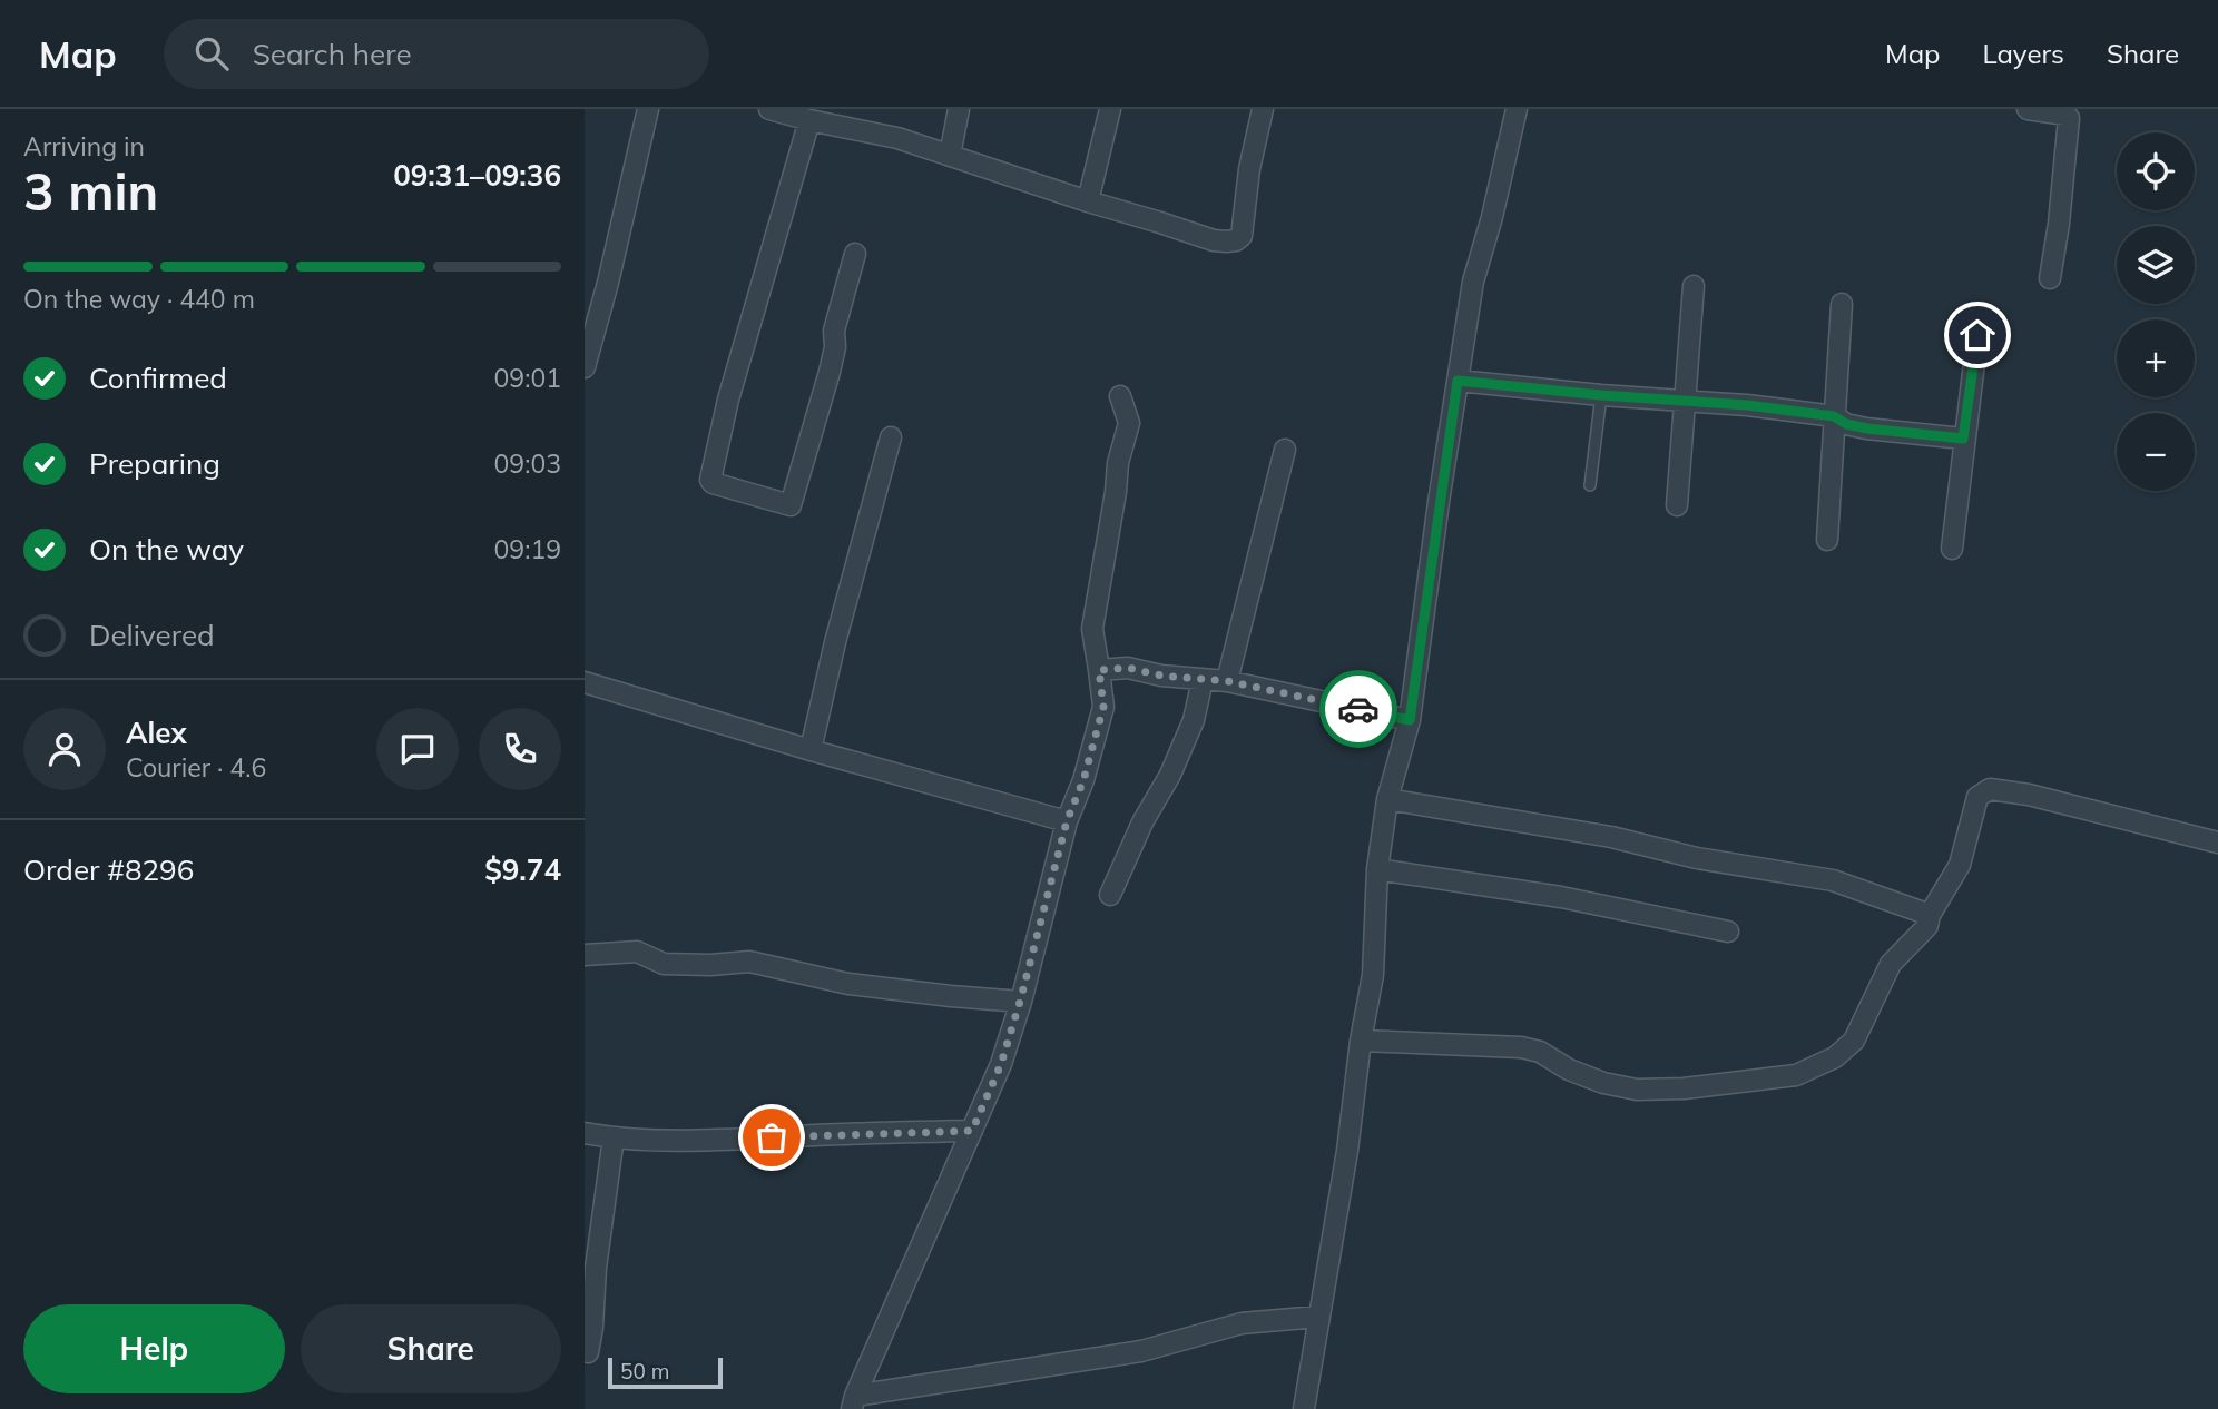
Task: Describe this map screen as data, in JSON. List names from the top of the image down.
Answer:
{
  "scale_bar": "50 m",
  "page": {
    "header": "Map",
    "search": "Search here",
    "nav": ["Map", "Layers", "Share"],
    "heading": ["3 min", "Arriving in", "09:31–09:36"],
    "panel": [
      "Alex",
      "Courier · 4.6",
      "Order #8296",
      "$9.74"
    ],
    "map_buttons": ["+", "−"],
    "bar": "On the way · 440 m",
    "list": [
      ["Confirmed", "09:01"],
      ["Preparing", "09:03"],
      ["On the way", "09:19"],
      "Delivered"
    ],
    "buttons": ["Help", "Share"],
    "scale": "50 m"
  }
}
